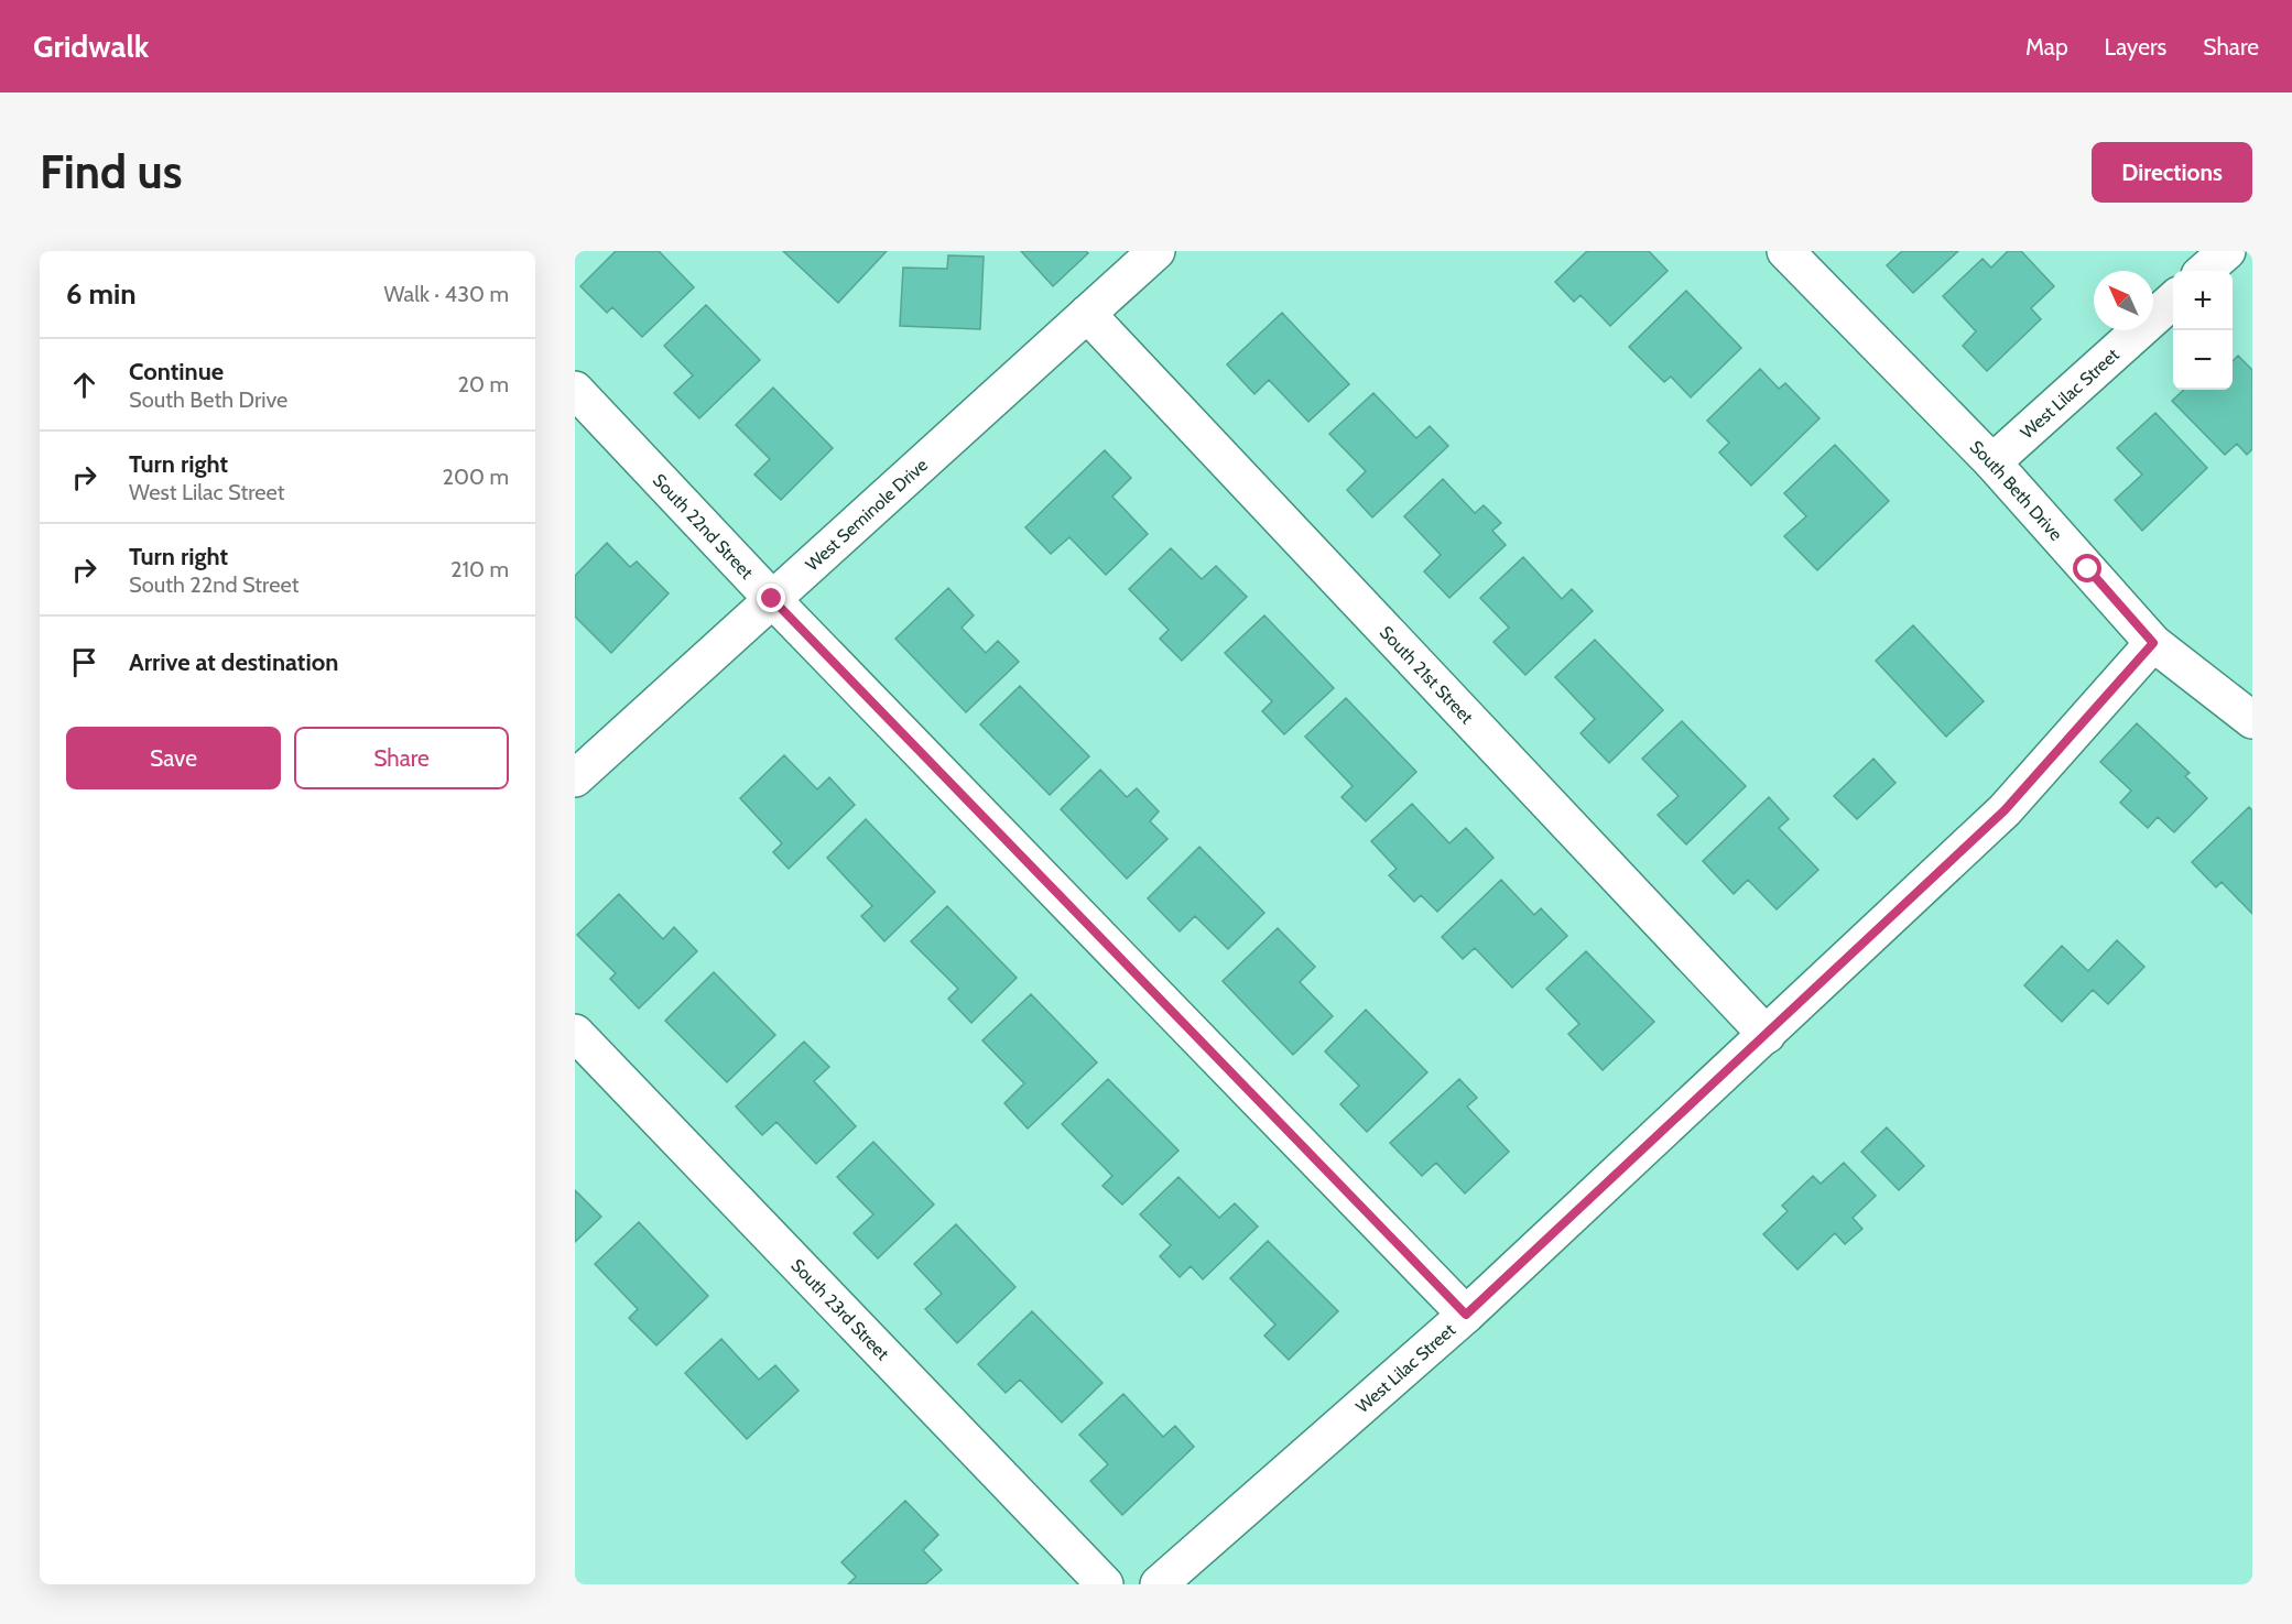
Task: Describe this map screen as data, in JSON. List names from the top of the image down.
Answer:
{
  "streets": {
    "street": [
      "West Lilac Street",
      "South Beth Drive",
      "West Seminole Drive",
      "South 22nd Street",
      "South 21st Street",
      "South 23rd Street"
    ]
  },
  "crossings": [
    ["West Lilac Street", "South Beth Drive"],
    ["West Lilac Street", "South 22nd Street"],
    ["West Lilac Street", "South 21st Street"],
    ["West Seminole Drive", "South 22nd Street"],
    ["West Seminole Drive", "South 21st Street"]
  ],
  "north": "top left",
  "page": {
    "header": "Gridwalk",
    "nav": ["Map", "Layers", "Share"],
    "buttons": [
      "Directions",
      ["Save", "Share"]
    ],
    "title": "Find us",
    "heading": ["6 min", "Walk · 430 m"],
    "map_buttons": ["+", "−"],
    "list": [
      ["Continue", "South Beth Drive", "20 m"],
      ["Turn right", "West Lilac Street", "200 m"],
      ["Turn right", "South 22nd Street", "210 m"],
      "Arrive at destination"
    ]
  }
}
